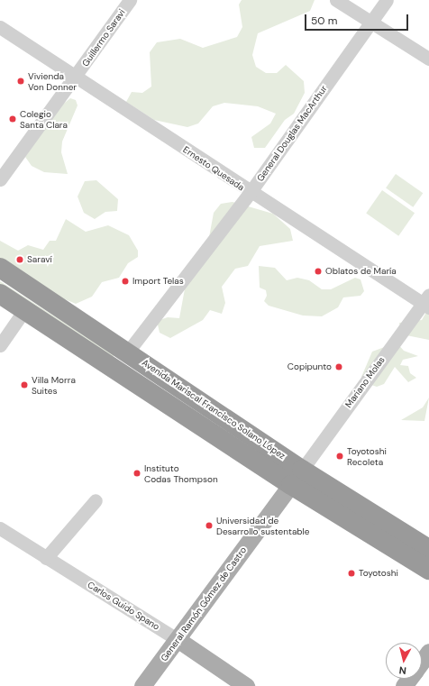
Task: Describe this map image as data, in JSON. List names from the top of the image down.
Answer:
{
  "streets": {
    "highway": ["Avenida Mariscal Francisco Solano López"],
    "main road": ["General Ramón Gómez de Castro", "Carlos Guido Spano"],
    "street": [
      "Guillermo Saravi",
      "General Douglas MacArthur",
      "Ernesto Quesada",
      "Mariano Molas"
    ]
  },
  "crossings": [
    ["Guillermo Saravi", "Ernesto Quesada"],
    ["General Douglas MacArthur", "Ernesto Quesada"],
    ["General Douglas MacArthur", "Avenida Mariscal Francisco Solano López"],
    ["Ernesto Quesada", "Mariano Molas"],
    ["Mariano Molas", "Avenida Mariscal Francisco Solano López"],
    ["Mariano Molas", "General Ramón Gómez de Castro"],
    ["Avenida Mariscal Francisco Solano López", "General Ramón Gómez de Castro"],
    ["General Ramón Gómez de Castro", "Carlos Guido Spano"]
  ],
  "places": [
    "Vivienda Von Donner",
    "Colegio Santa Clara",
    "Saraví",
    "Oblatos de María",
    "Import Telas",
    "Copipunto",
    "Villa Morra Suites",
    "Toyotoshi Recoleta",
    "Instituto Codas Thompson",
    "Universidad de Desarrollo sustentable",
    "Toyotoshi"
  ],
  "scale_bar": "50 m",
  "north": "bottom"
}
